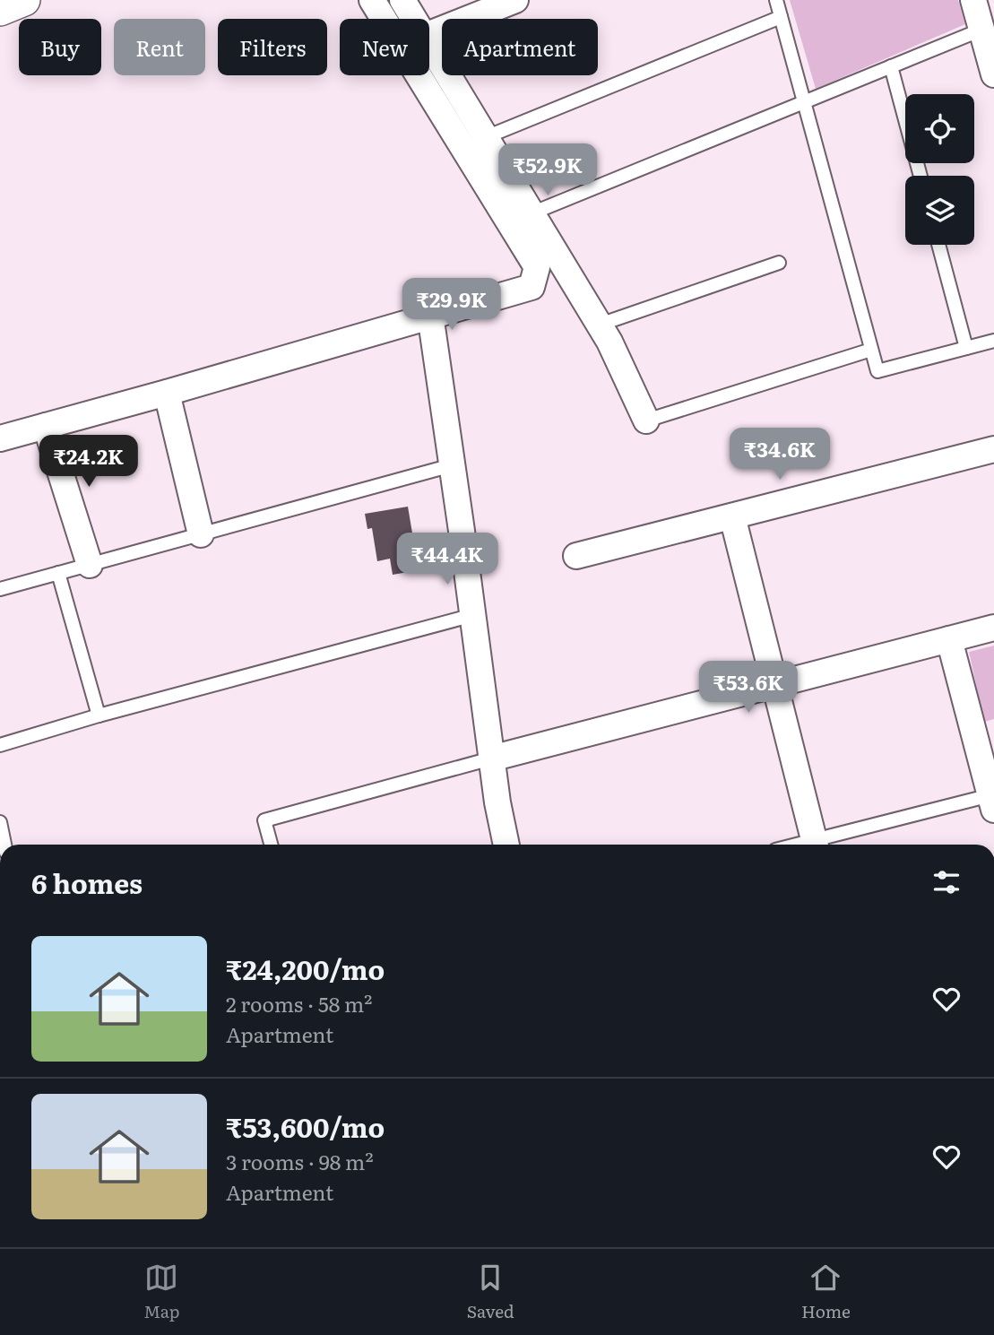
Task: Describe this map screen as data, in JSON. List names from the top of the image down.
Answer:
{
  "page": {
    "chip": [
      "Buy",
      "Rent",
      "Filters",
      "New",
      "Apartment"
    ],
    "price": [
      "₹52.9K",
      "₹29.9K",
      "₹34.6K",
      "₹24.2K",
      "₹44.4K",
      "₹53.6K"
    ],
    "heading": "6 homes",
    "list": [
      {
        "name": "₹24,200/mo",
        "note": "2 rooms · 58 m² · Apartment"
      },
      {
        "name": "₹53,600/mo",
        "note": "3 rooms · 98 m² · Apartment"
      }
    ],
    "tabs": ["Map", "Saved", "Home"]
  }
}
